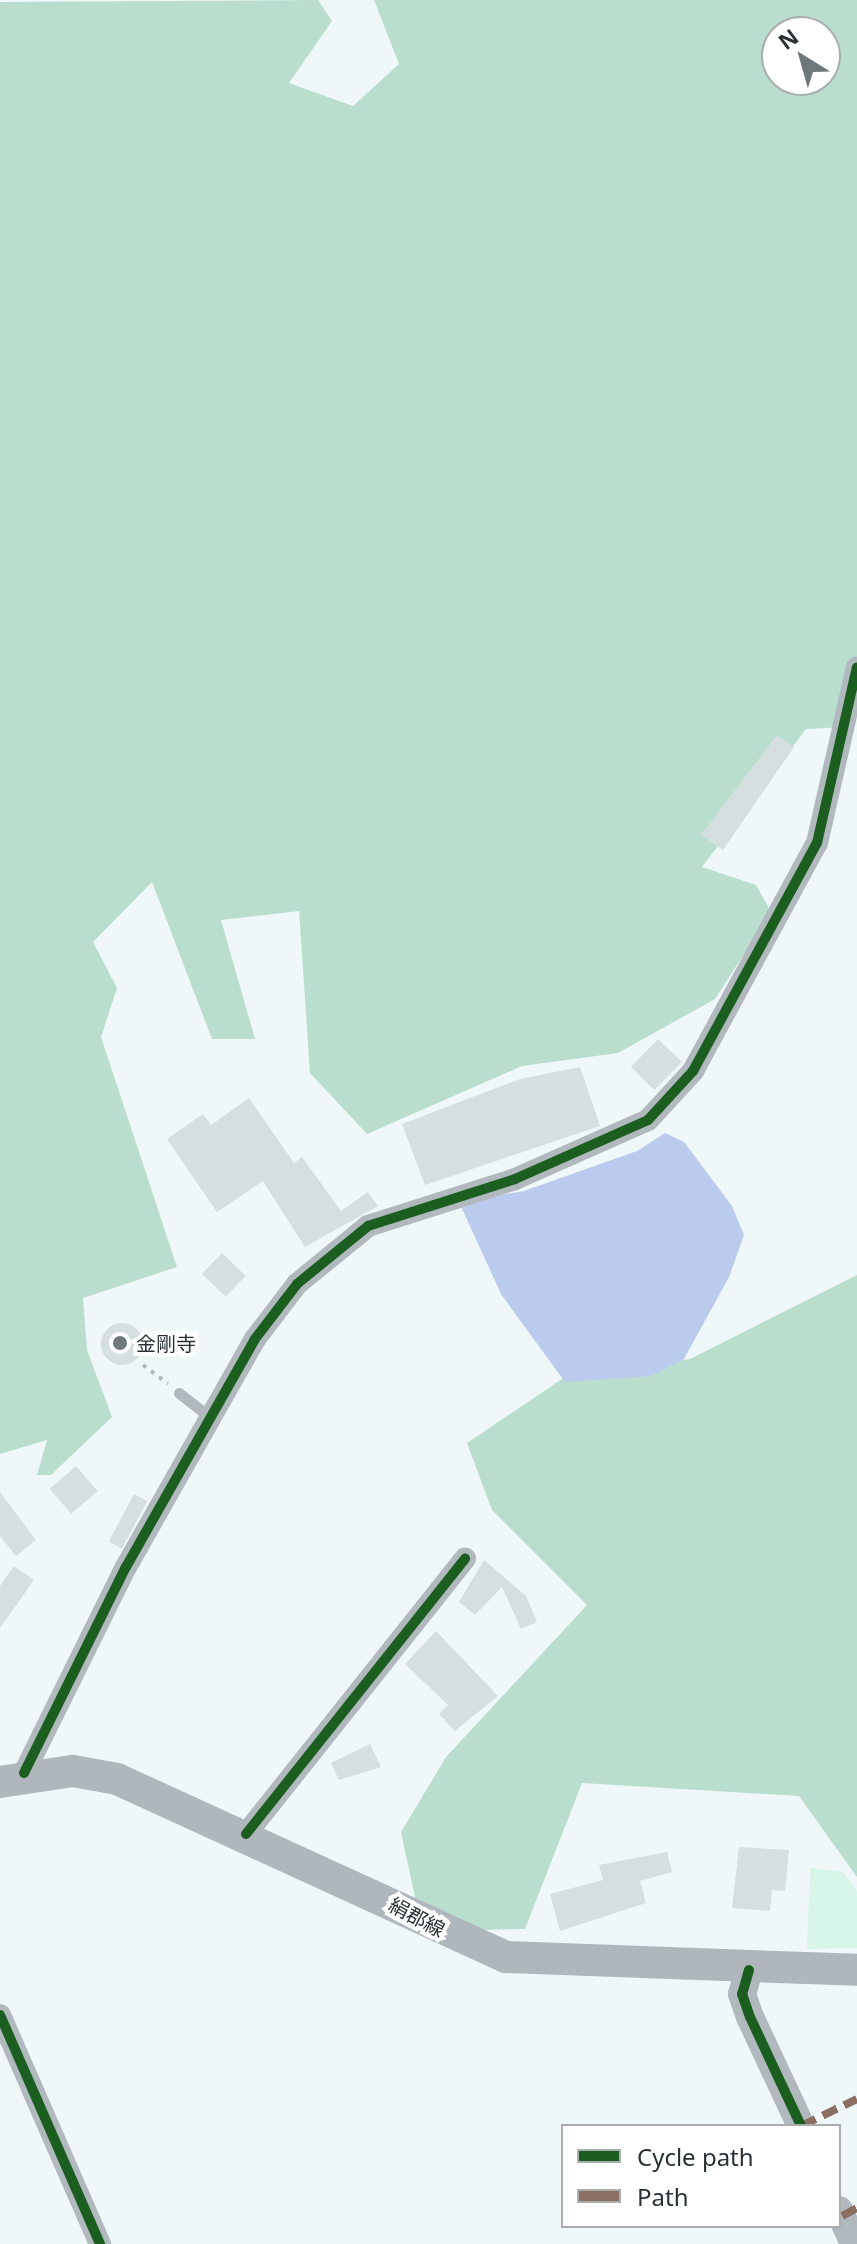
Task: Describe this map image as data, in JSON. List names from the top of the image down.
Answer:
{
  "streets": {
    "main road": ["絹郡線"]
  },
  "places": ["金剛寺"],
  "legend": ["Cycle path", "Path"],
  "north": "top left"
}
